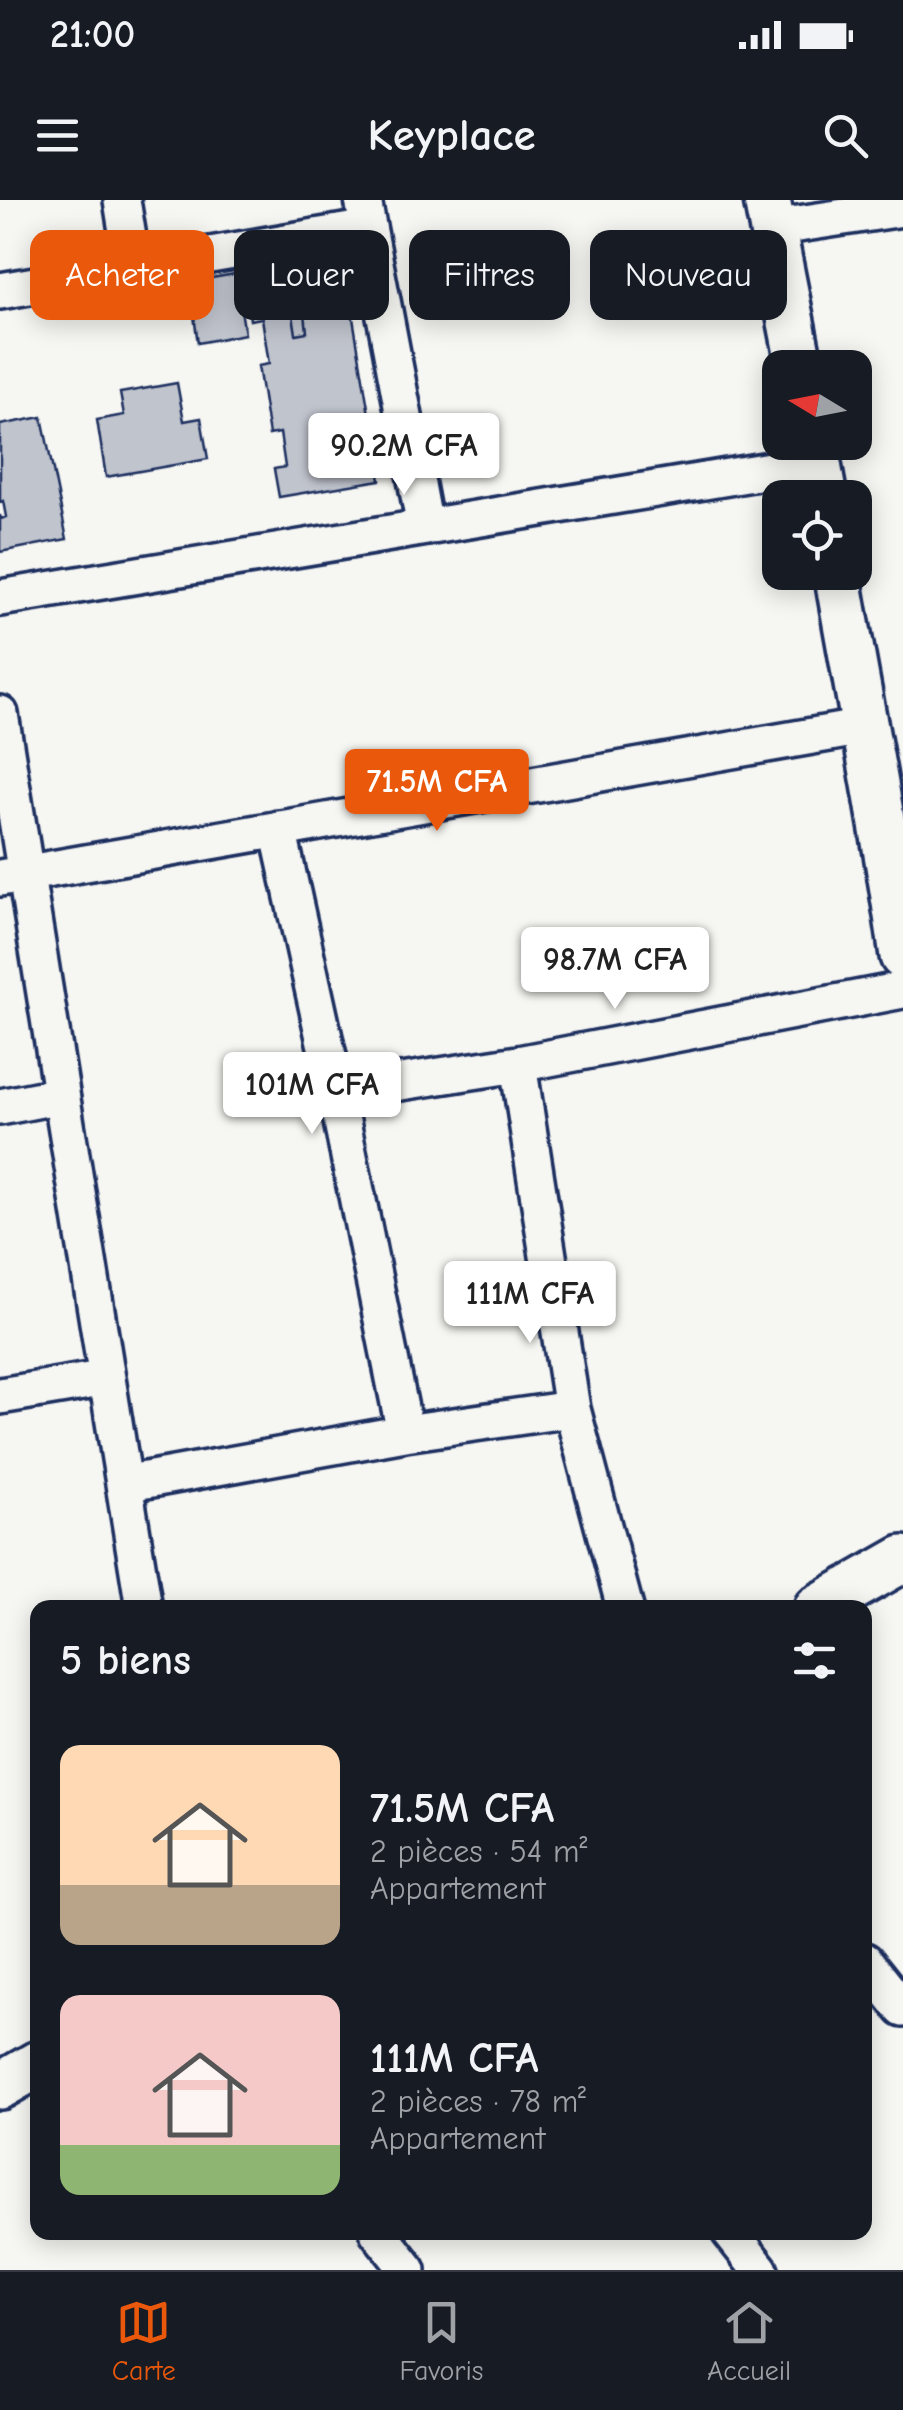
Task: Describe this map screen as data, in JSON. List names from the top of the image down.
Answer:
{
  "north": "left",
  "page": {
    "status": "21:00",
    "header": "Keyplace",
    "chip": [
      "Acheter",
      "Louer",
      "Filtres",
      "Nouveau"
    ],
    "price": [
      "90.2M CFA",
      "71.5M CFA",
      "98.7M CFA",
      "101M CFA",
      "111M CFA"
    ],
    "heading": "5 biens",
    "list": [
      {
        "name": "71.5M CFA",
        "note": "2 pièces · 54 m² · Appartement"
      },
      {
        "name": "111M CFA",
        "note": "2 pièces · 78 m² · Appartement"
      }
    ],
    "tabs": ["Carte", "Favoris", "Accueil"]
  }
}
